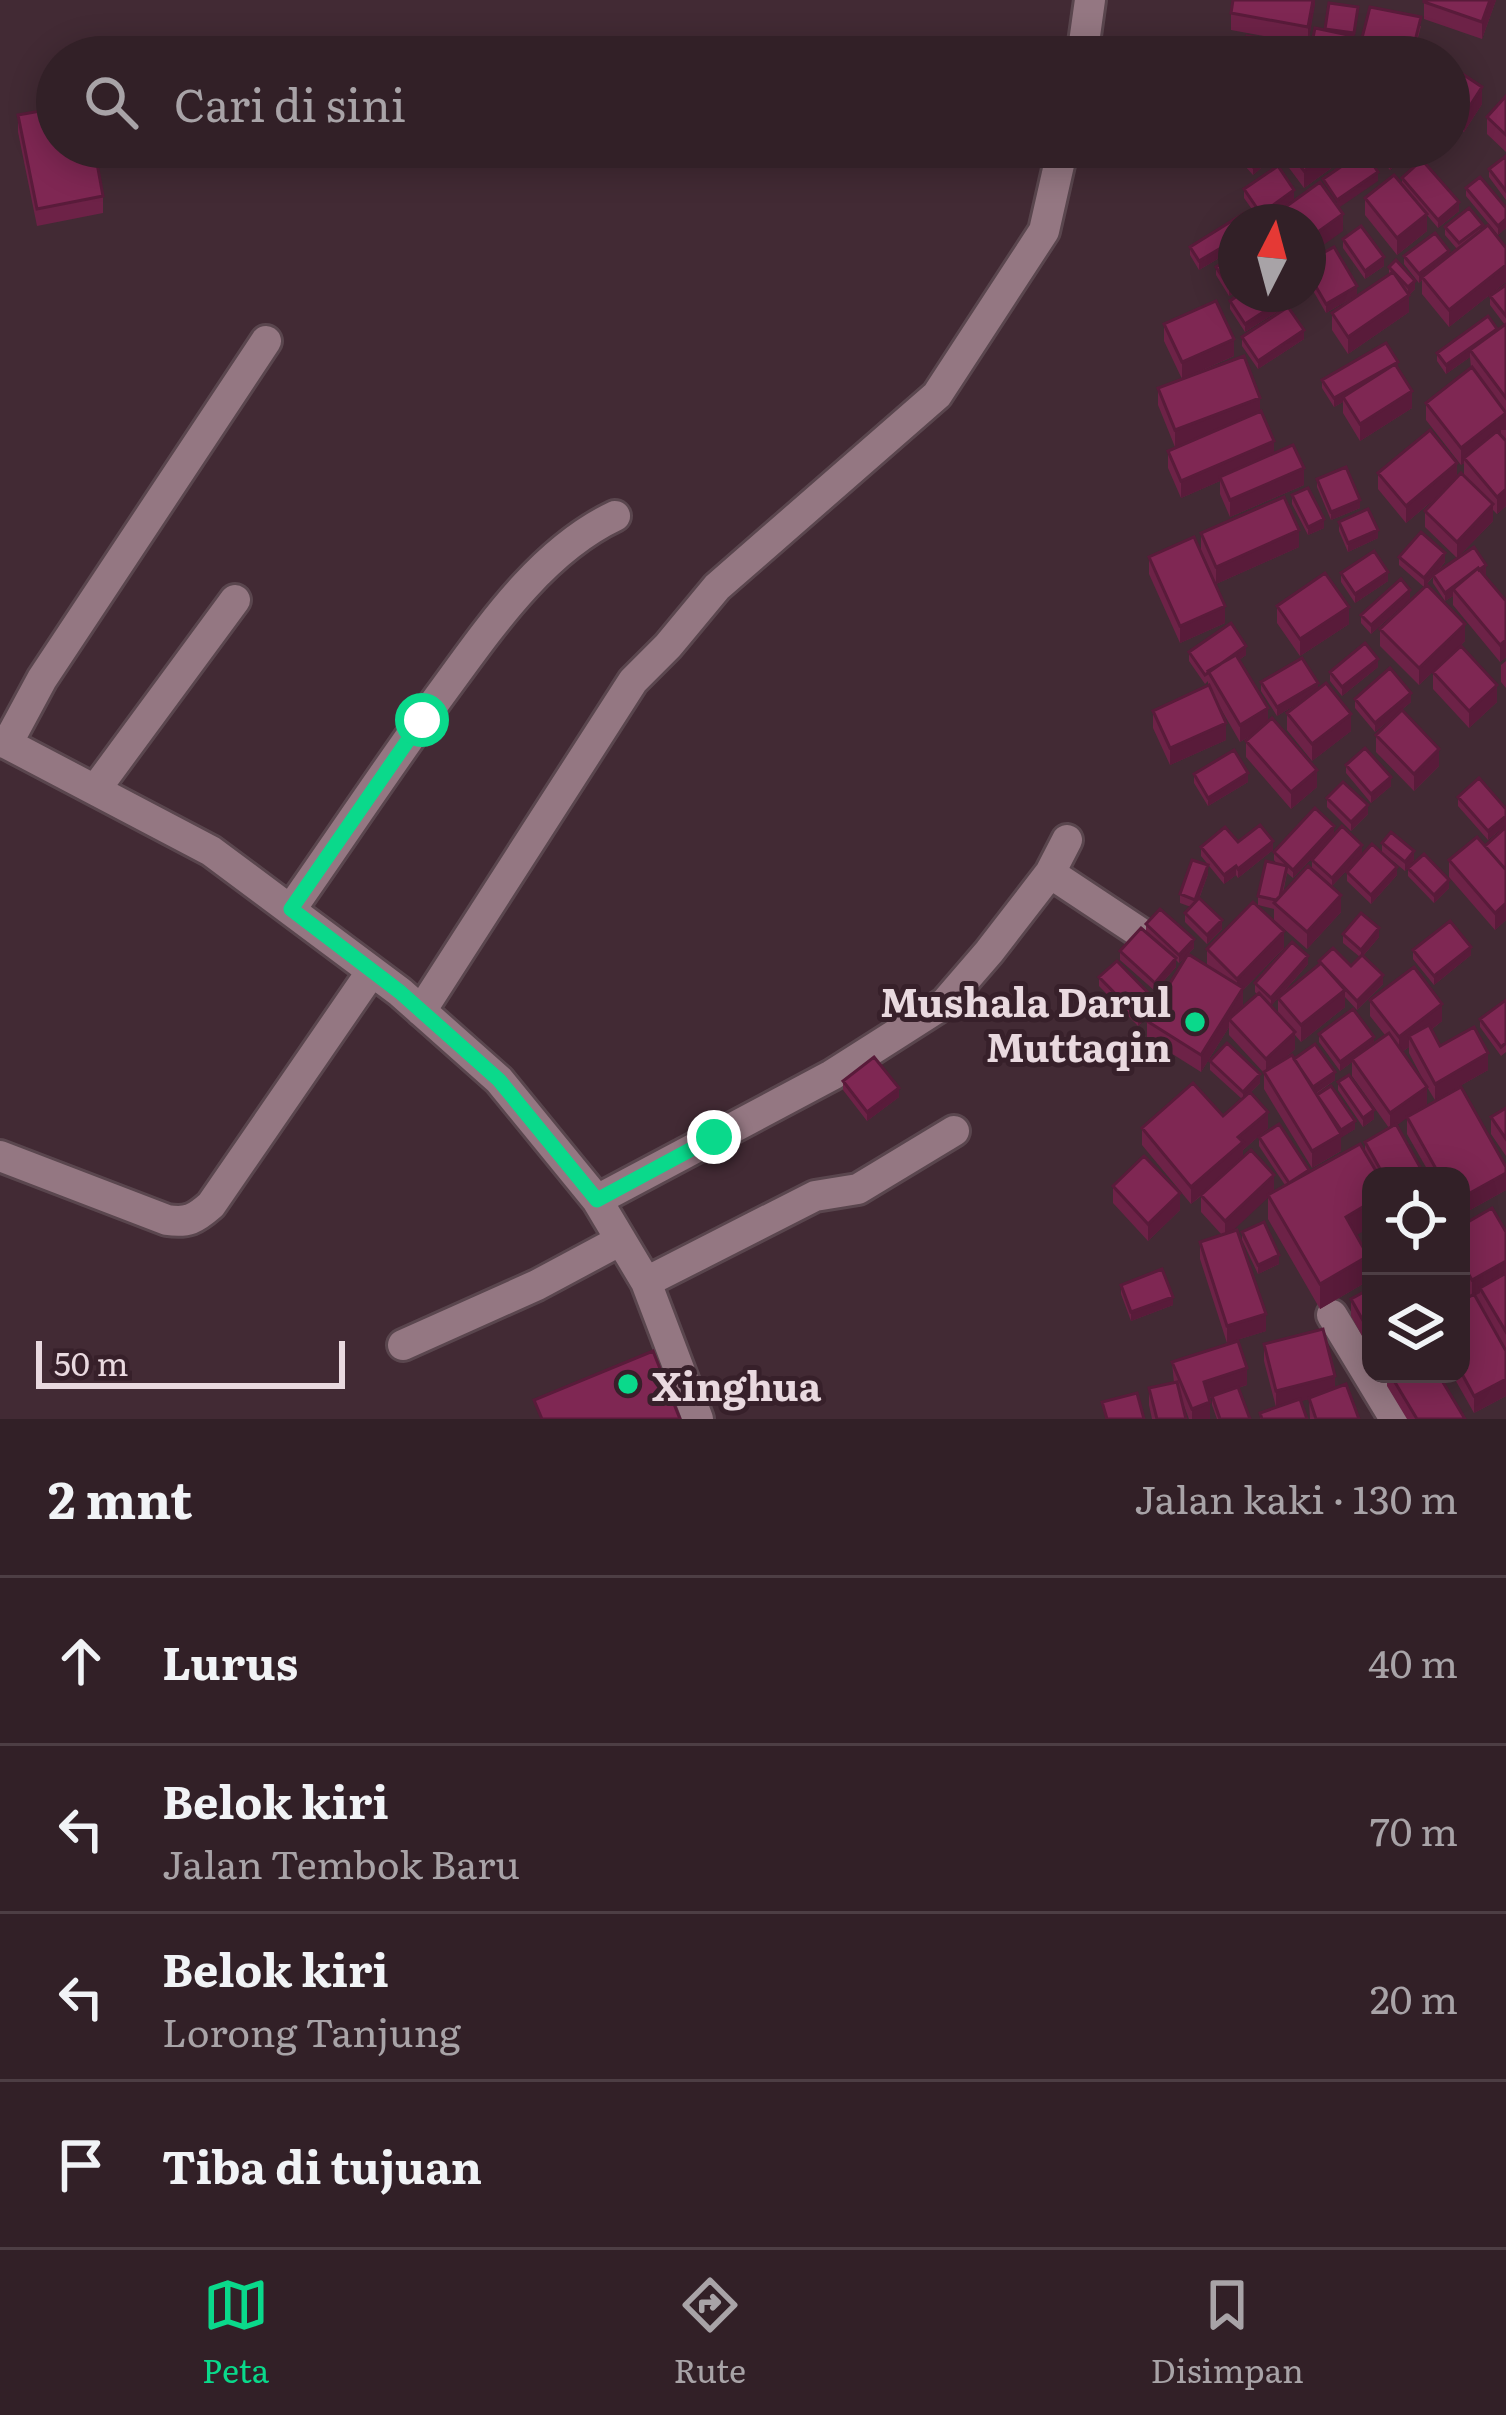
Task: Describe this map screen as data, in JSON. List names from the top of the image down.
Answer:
{
  "places": ["Mushala Darul Muttaqin", "Xinghua"],
  "scale_bar": "50 m",
  "north": "top",
  "page": {
    "search": "Cari di sini",
    "scale": "50 m",
    "heading": ["2 mnt", "Jalan kaki · 130 m"],
    "list": [
      ["Lurus", "40 m"],
      ["Belok kiri", "Jalan Tembok Baru", "70 m"],
      ["Belok kiri", "Lorong Tanjung", "20 m"],
      "Tiba di tujuan"
    ],
    "nav": ["Peta", "Rute", "Disimpan"]
  }
}
